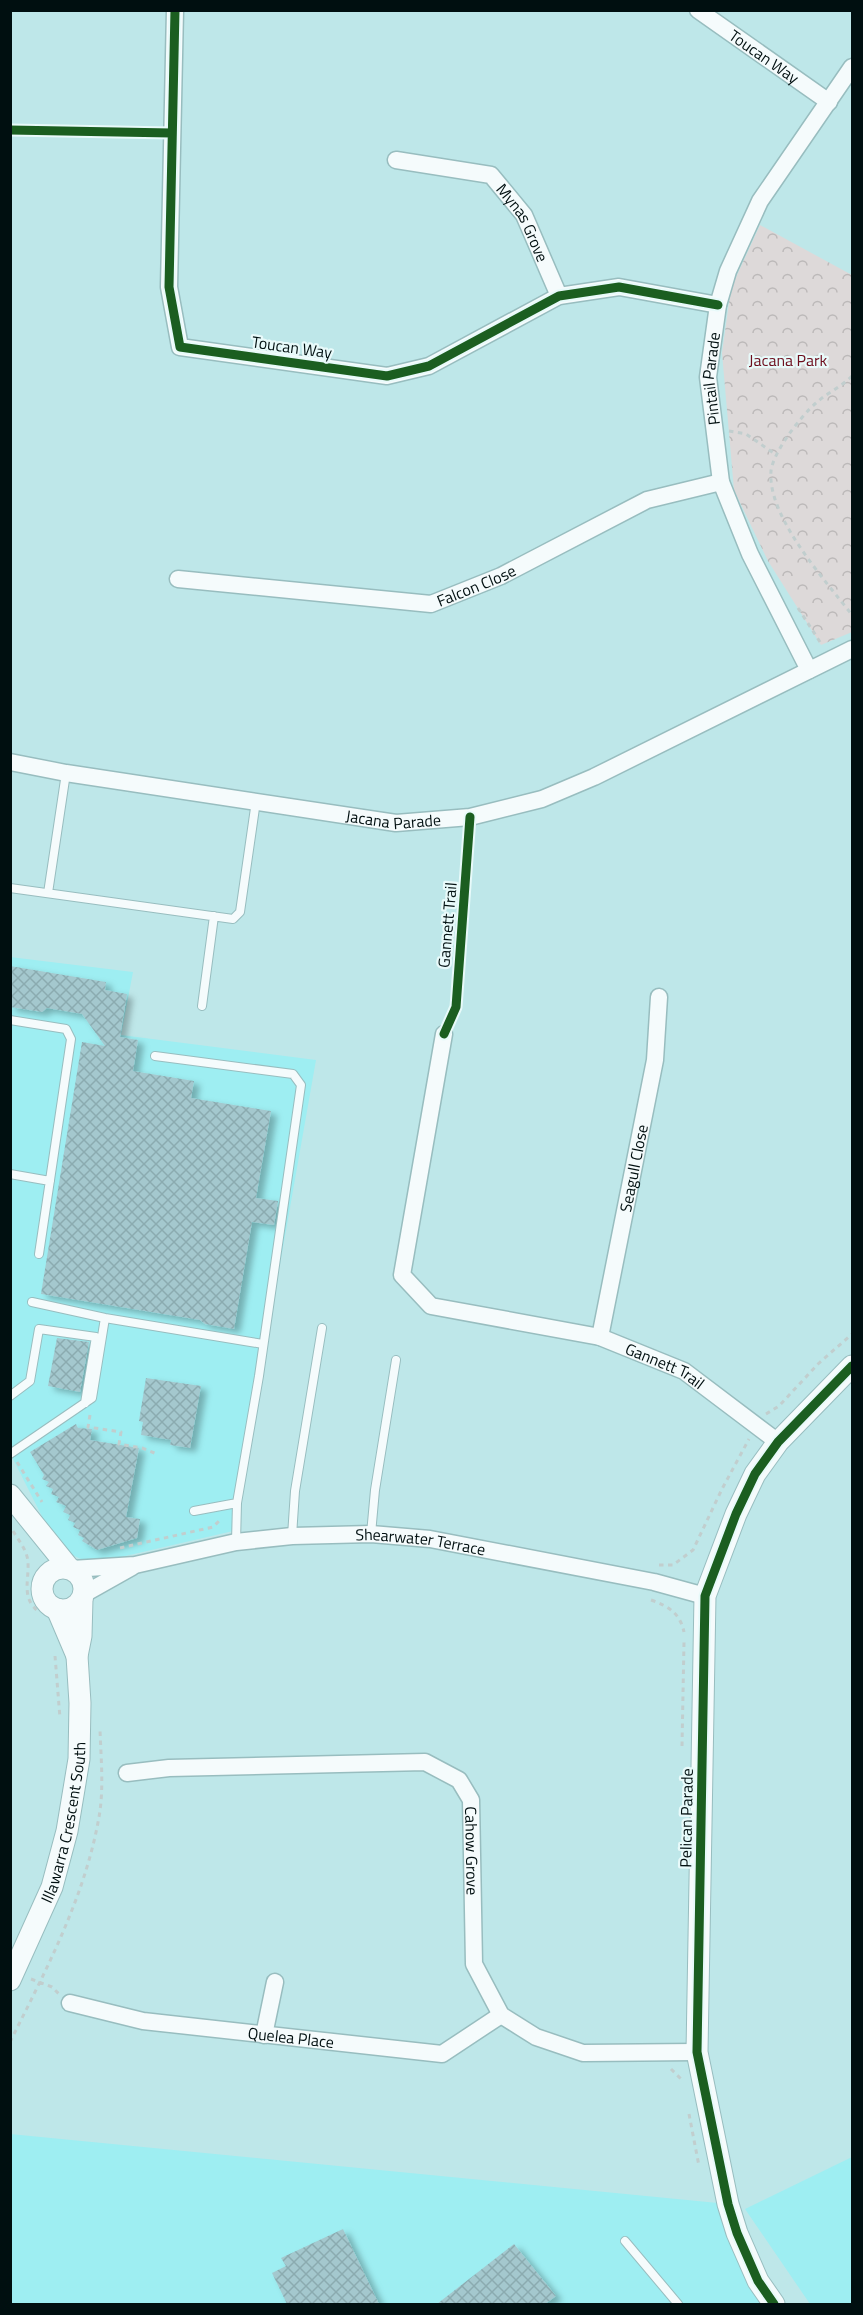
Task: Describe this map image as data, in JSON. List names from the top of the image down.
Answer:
{
  "streets": {
    "street": [
      "Toucan Way",
      "Mynas Grove",
      "Pintail Parade",
      "Falcon Close",
      "Jacana Parade",
      "Gannett Trail",
      "Seagull Close",
      "Shearwater Terrace",
      "Pelican Parade",
      "Illawarra Crescent South",
      "Cahow Grove",
      "Quelea Place"
    ]
  },
  "crossings": [
    ["Toucan Way", "Mynas Grove"],
    ["Toucan Way", "Pintail Parade"],
    ["Pintail Parade", "Falcon Close"],
    ["Pintail Parade", "Jacana Parade"],
    ["Gannett Trail", "Seagull Close"],
    ["Gannett Trail", "Pelican Parade"],
    ["Shearwater Terrace", "Pelican Parade"],
    ["Shearwater Terrace", "Illawarra Crescent South"],
    ["Pelican Parade", "Cahow Grove"],
    ["Cahow Grove", "Quelea Place"]
  ],
  "parks": ["Jacana Park"]
}
